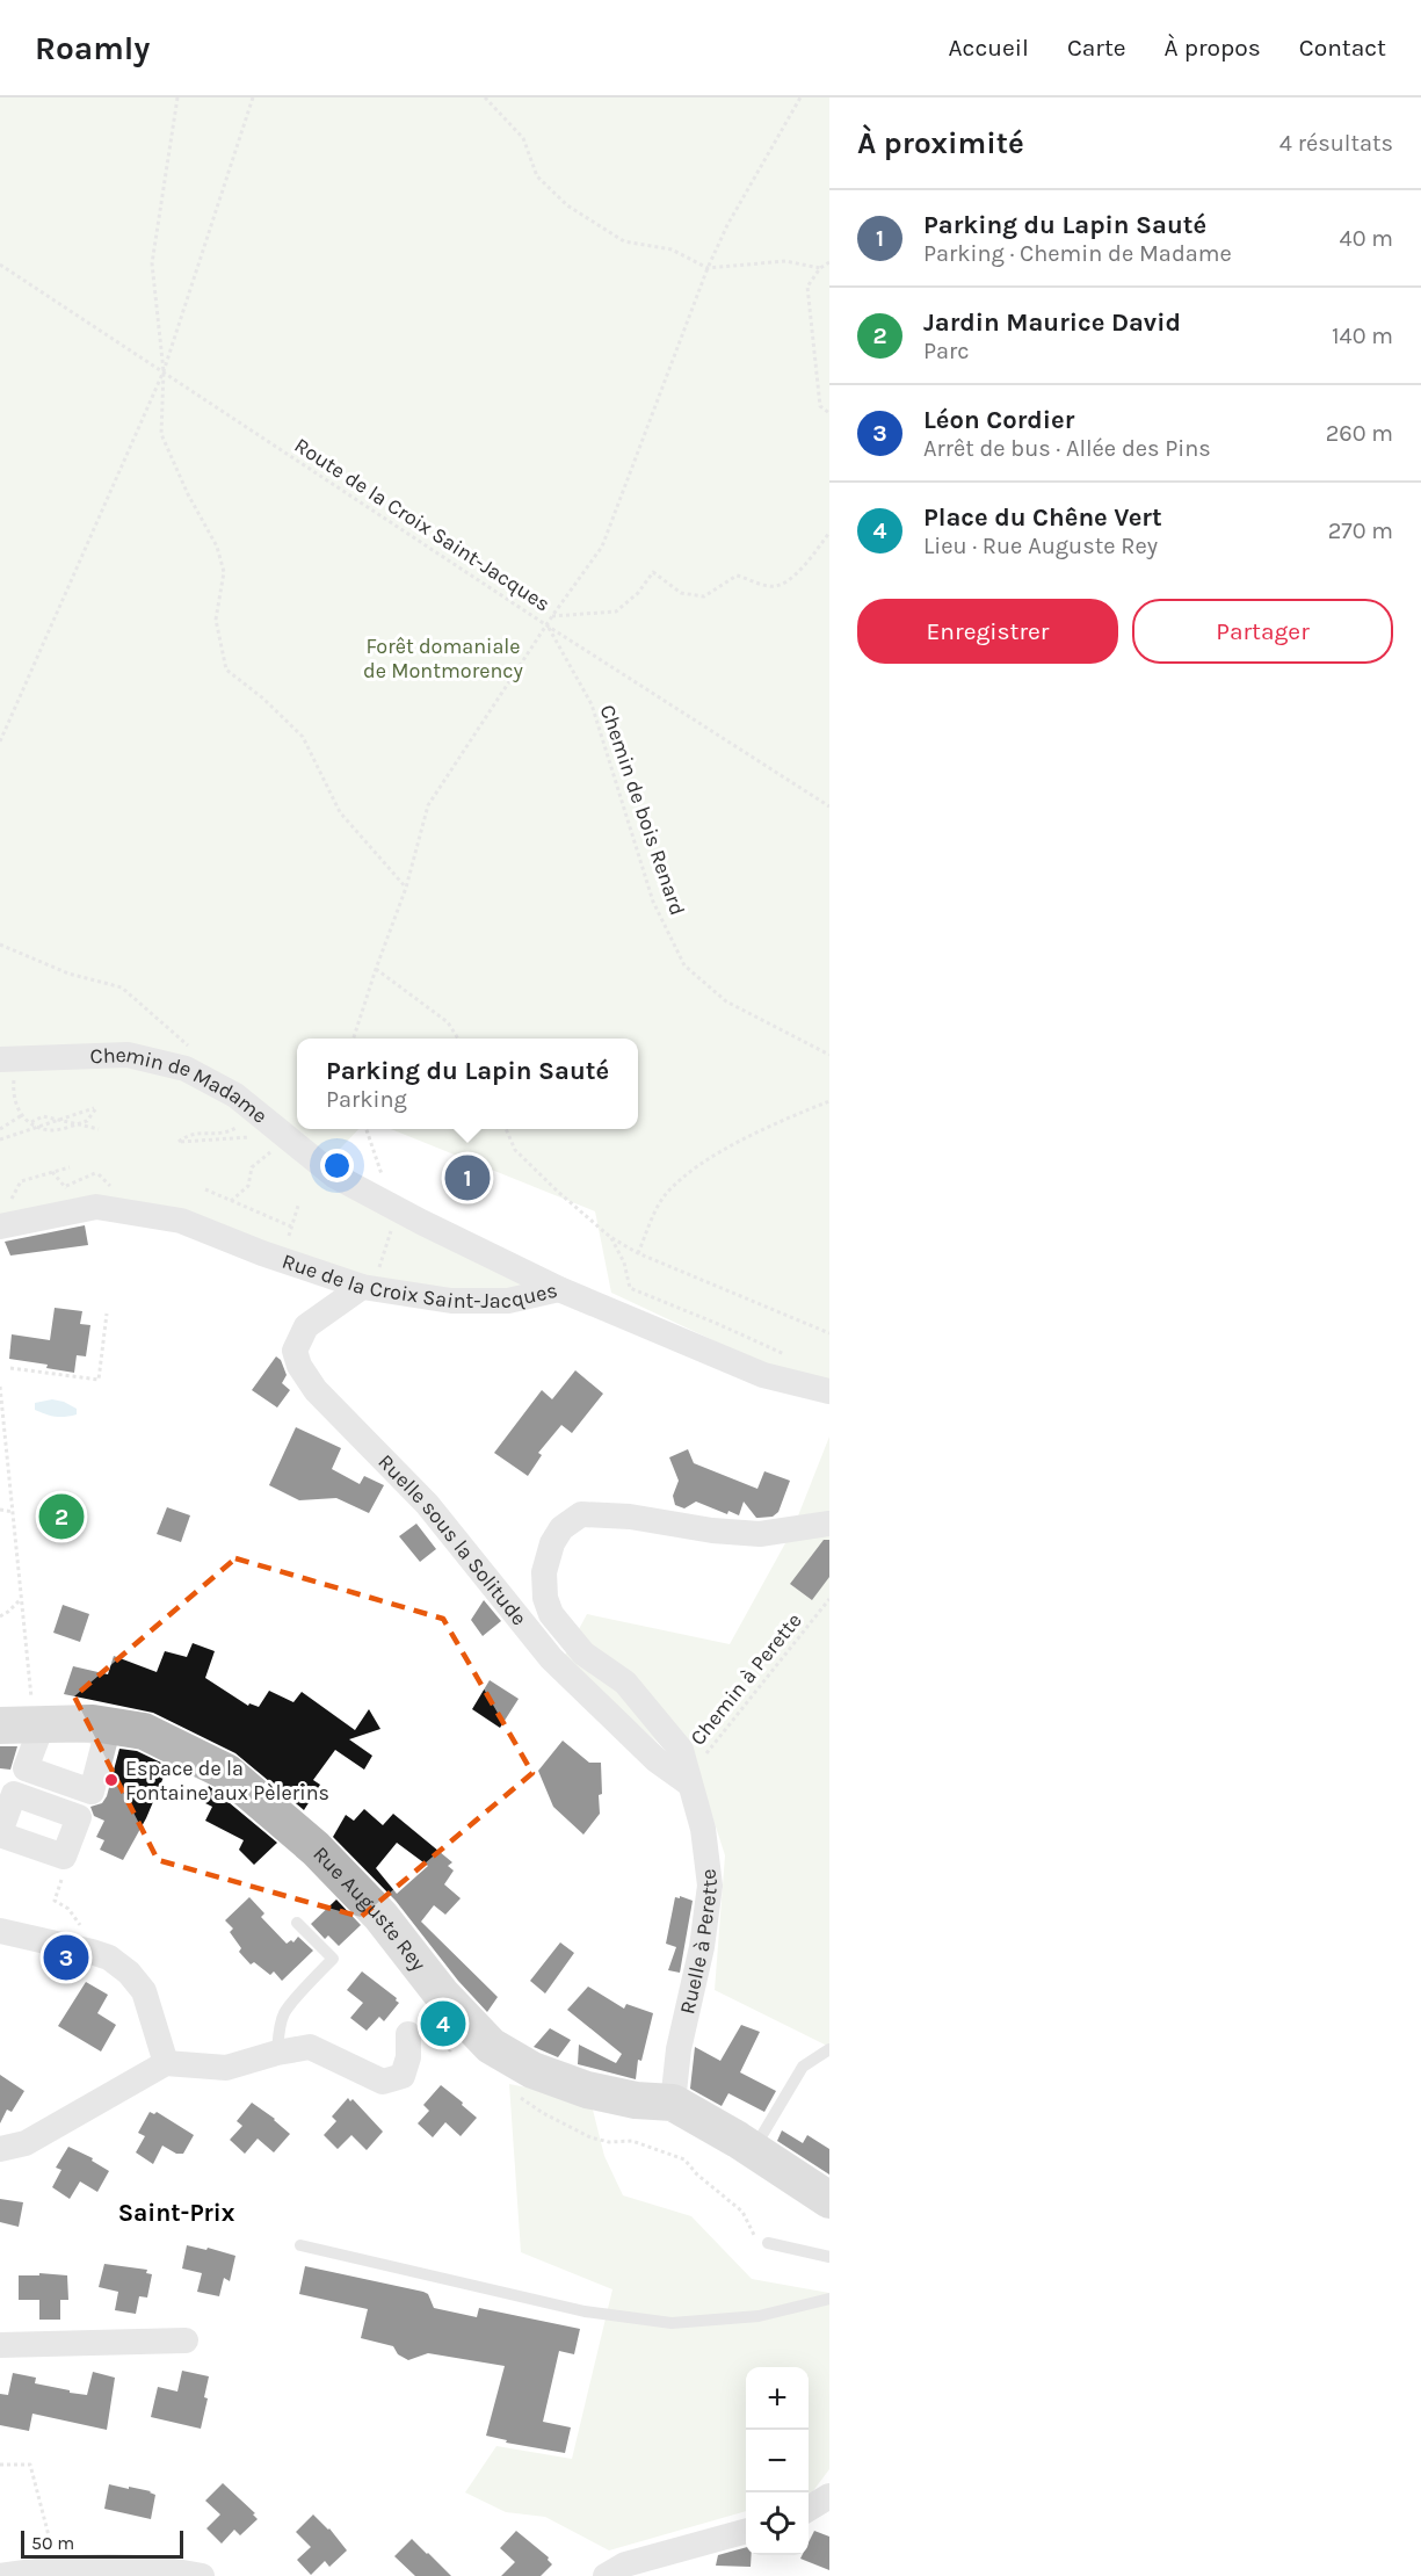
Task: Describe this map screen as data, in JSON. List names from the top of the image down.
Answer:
{
  "streets": {
    "street": [
      "Chemin de Madame",
      "Rue de la Croix Saint-Jacques",
      "Ruelle sous la Solitude",
      "Rue Auguste Rey",
      "Ruelle à Perette"
    ],
    "path": ["Route de la Croix Saint-Jacques", "Chemin de bois Renard", "Chemin à Perette"]
  },
  "crossings": [
    ["Route de la Croix Saint-Jacques", "Chemin de bois Renard"],
    ["Chemin de Madame", "Rue de la Croix Saint-Jacques"],
    ["Rue de la Croix Saint-Jacques", "Ruelle sous la Solitude"],
    ["Ruelle sous la Solitude", "Chemin à Perette"],
    ["Ruelle sous la Solitude", "Ruelle à Perette"],
    ["Chemin à Perette", "Ruelle à Perette"],
    ["Rue Auguste Rey", "Ruelle à Perette"]
  ],
  "districts": ["Saint-Prix"],
  "parks": ["Forêt domaniale de Montmorency"],
  "places": ["Espace de la Fontaine aux Pèlerins"],
  "scale_bar": "50 m",
  "page": {
    "header": "Roamly",
    "nav": [
      "Accueil",
      "Carte",
      "À propos",
      "Contact"
    ],
    "heading": ["À proximité", "4 résultats"],
    "list": [
      {
        "mark": "1",
        "name": "Parking du Lapin Sauté",
        "note": "Parking · Chemin de Madame",
        "value": "40 m"
      },
      {
        "mark": "2",
        "name": "Jardin Maurice David",
        "note": "Parc",
        "value": "140 m"
      },
      {
        "mark": "3",
        "name": "Léon Cordier",
        "note": "Arrêt de bus · Allée des Pins",
        "value": "260 m"
      },
      {
        "mark": "4",
        "name": "Place du Chêne Vert",
        "note": "Lieu · Rue Auguste Rey",
        "value": "270 m"
      }
    ],
    "buttons": ["Enregistrer", "Partager"],
    "popup": ["Parking du Lapin Sauté", "Parking"],
    "pins": [
      "1",
      "2",
      "3",
      "4"
    ],
    "map_buttons": ["+", "−"],
    "scale": "50 m"
  }
}
